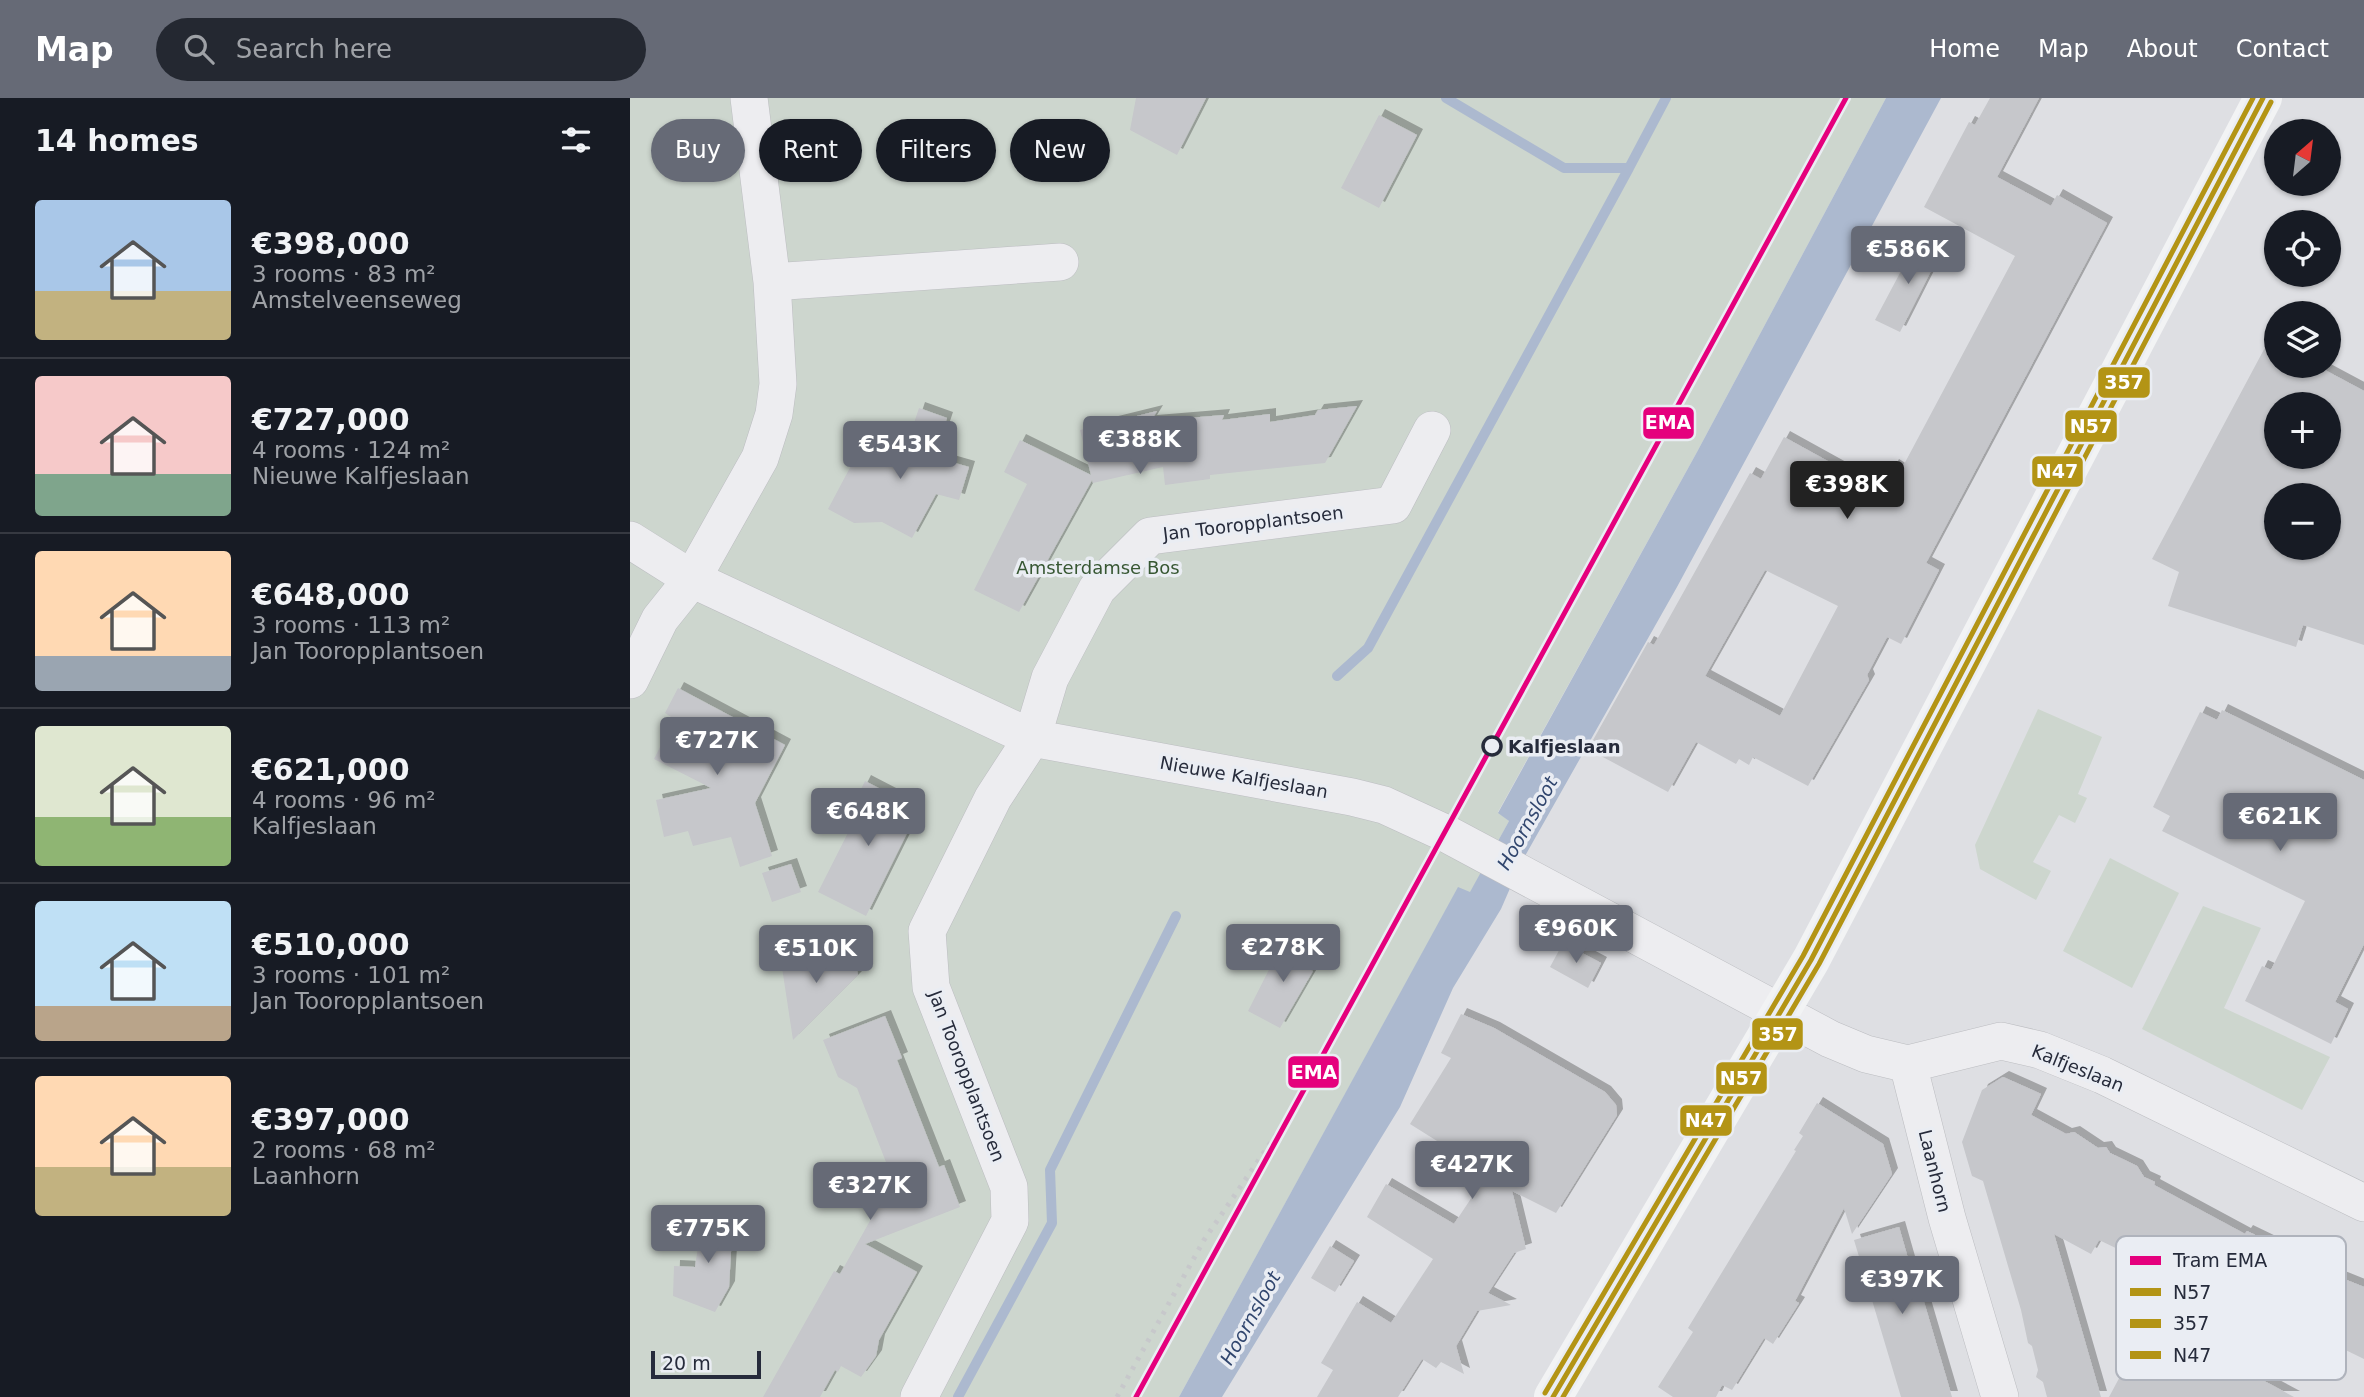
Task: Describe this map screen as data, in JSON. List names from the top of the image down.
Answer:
{
  "streets": {
    "street": [
      "Jan Tooropplantsoen",
      "Nieuwe Kalfjeslaan",
      "Kalfjeslaan",
      "Laanhorn"
    ]
  },
  "crossings": [
    ["Jan Tooropplantsoen", "Nieuwe Kalfjeslaan"],
    ["Nieuwe Kalfjeslaan", "Kalfjeslaan"],
    ["Kalfjeslaan", "Laanhorn"]
  ],
  "water": ["Hoornsloot"],
  "parks": ["Amsterdamse Bos"],
  "places": ["Kalfjeslaan"],
  "lines": [
    "tram line EMA",
    "transit line N57",
    "transit line N47",
    "transit line 357"
  ],
  "legend": [
    "Tram EMA",
    "N57",
    "357",
    "N47"
  ],
  "scale_bar": "20 m",
  "north": "top right",
  "page": {
    "header": "Map",
    "search": "Search here",
    "nav": [
      "Home",
      "Map",
      "About",
      "Contact"
    ],
    "heading": "14 homes",
    "map_buttons": ["+", "−"],
    "chip": [
      "Buy",
      "Rent",
      "Filters",
      "New"
    ],
    "list": [
      {
        "name": "€398,000",
        "note": "3 rooms · 83 m² · Amstelveenseweg"
      },
      {
        "name": "€727,000",
        "note": "4 rooms · 124 m² · Nieuwe Kalfjeslaan"
      },
      {
        "name": "€648,000",
        "note": "3 rooms · 113 m² · Jan Tooropplantsoen"
      },
      {
        "name": "€621,000",
        "note": "4 rooms · 96 m² · Kalfjeslaan"
      },
      {
        "name": "€510,000",
        "note": "3 rooms · 101 m² · Jan Tooropplantsoen"
      },
      {
        "name": "€397,000",
        "note": "2 rooms · 68 m² · Laanhorn"
      }
    ],
    "price": [
      "€586K",
      "€388K",
      "€543K",
      "€398K",
      "€727K",
      "€648K",
      "€621K",
      "€960K",
      "€278K",
      "€510K",
      "€427K",
      "€327K",
      "€775K",
      "€397K"
    ],
    "scale": "20 m"
  }
}
